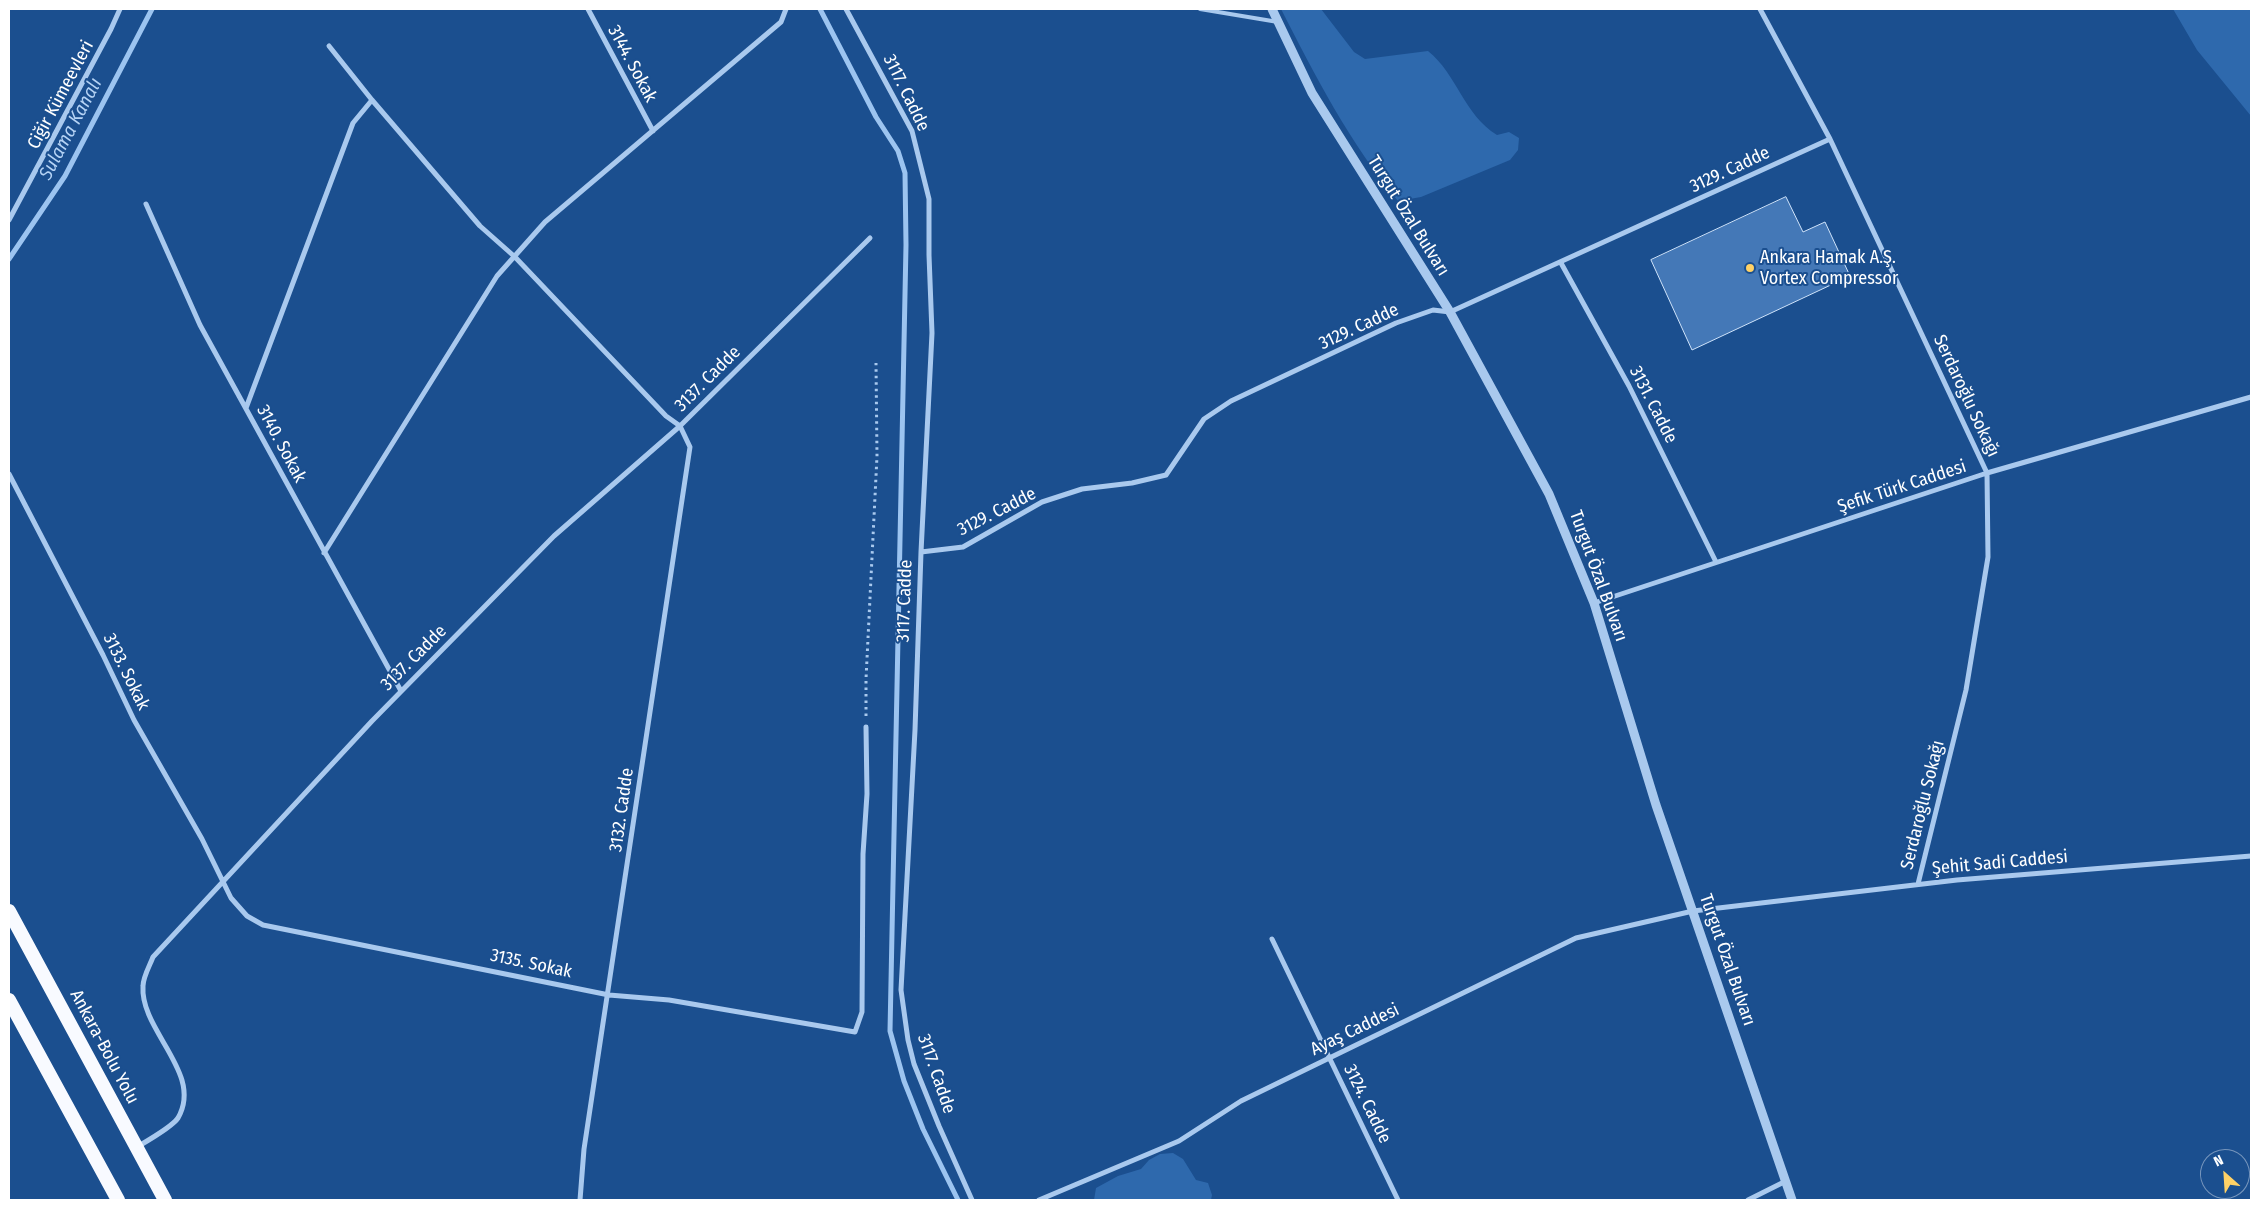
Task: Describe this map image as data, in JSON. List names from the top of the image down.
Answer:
{
  "streets": {
    "highway": ["Ankara-Bolu Yolu"],
    "street": [
      "3144. Sokak",
      "3117. Cadde",
      "Ciğir Kümeevleri",
      "3129. Cadde",
      "Turgut Özal Bulvarı",
      "3137. Cadde",
      "Serdaroğlu Sokağı",
      "3131. Cadde",
      "3140. Sokak",
      "Şefik Türk Caddesi",
      "3133. Sokak",
      "3132. Cadde",
      "Şehit Sadi Caddesi",
      "3135. Sokak",
      "Ayaş Caddesi",
      "3124. Cadde"
    ]
  },
  "crossings": [
    ["3117. Cadde", "3129. Cadde"],
    ["3129. Cadde", "Turgut Özal Bulvarı"],
    ["3129. Cadde", "Serdaroğlu Sokağı"],
    ["3129. Cadde", "3131. Cadde"],
    ["Turgut Özal Bulvarı", "Şefik Türk Caddesi"],
    ["Turgut Özal Bulvarı", "Şehit Sadi Caddesi"],
    ["Turgut Özal Bulvarı", "Ayaş Caddesi"],
    ["3137. Cadde", "3140. Sokak"],
    ["3137. Cadde", "3133. Sokak"],
    ["3137. Cadde", "3132. Cadde"],
    ["3137. Cadde", "3135. Sokak"],
    ["3137. Cadde", "Ankara-Bolu Yolu"],
    ["Serdaroğlu Sokağı", "Şefik Türk Caddesi"],
    ["Serdaroğlu Sokağı", "Şehit Sadi Caddesi"],
    ["3131. Cadde", "Şefik Türk Caddesi"],
    ["3133. Sokak", "3135. Sokak"],
    ["3132. Cadde", "3135. Sokak"],
    ["Şehit Sadi Caddesi", "Ayaş Caddesi"],
    ["Ayaş Caddesi", "3124. Cadde"]
  ],
  "water": ["Sulama Kanalı"],
  "places": ["Ankara Hamak A.Ş. Vortex Compressor"],
  "north": "top left"
}
